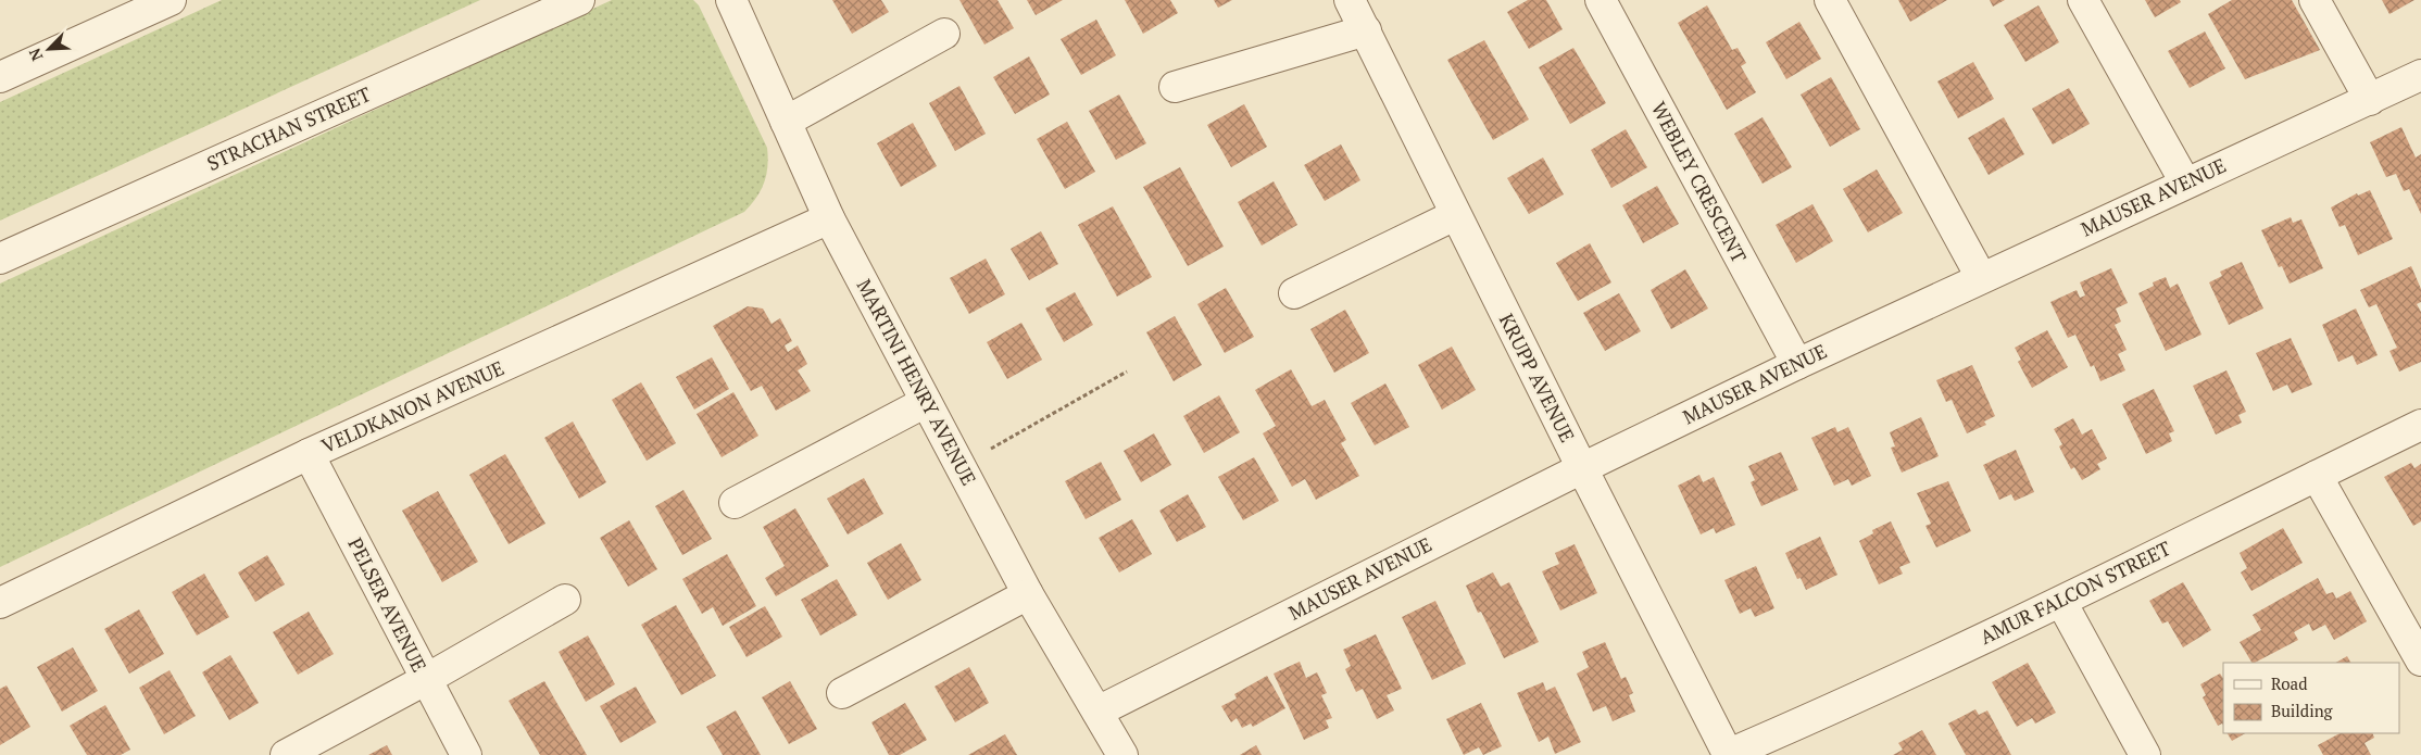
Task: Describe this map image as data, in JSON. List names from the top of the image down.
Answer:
{
  "streets": {
    "street": [
      "STRACHAN STREET",
      "WEBLEY CRESCENT",
      "MAUSER AVENUE",
      "KRUPP AVENUE",
      "MARTINI HENRY AVENUE",
      "VELDKANON AVENUE",
      "AMUR FALCON STREET",
      "PELSER AVENUE"
    ]
  },
  "crossings": [
    ["WEBLEY CRESCENT", "MAUSER AVENUE"],
    ["MAUSER AVENUE", "KRUPP AVENUE"],
    ["MAUSER AVENUE", "MARTINI HENRY AVENUE"],
    ["KRUPP AVENUE", "AMUR FALCON STREET"],
    ["MARTINI HENRY AVENUE", "VELDKANON AVENUE"],
    ["VELDKANON AVENUE", "PELSER AVENUE"]
  ],
  "legend": ["Road", "Building"],
  "north": "bottom left"
}
